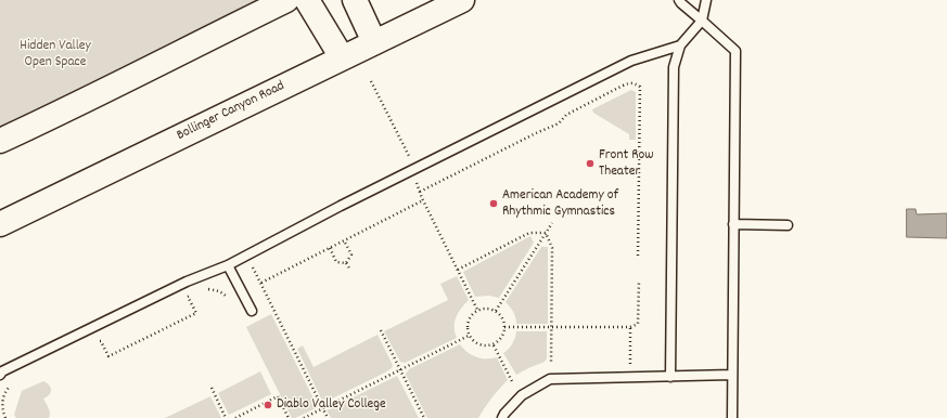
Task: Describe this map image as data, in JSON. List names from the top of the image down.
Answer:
{
  "streets": {
    "main road": ["Bollinger Canyon Road"]
  },
  "parks": ["Hidden Valley Open Space"],
  "places": ["Front Row Theater", "American Academy of Rhythmic Gymnastics", "Diablo Valley College"]
}
